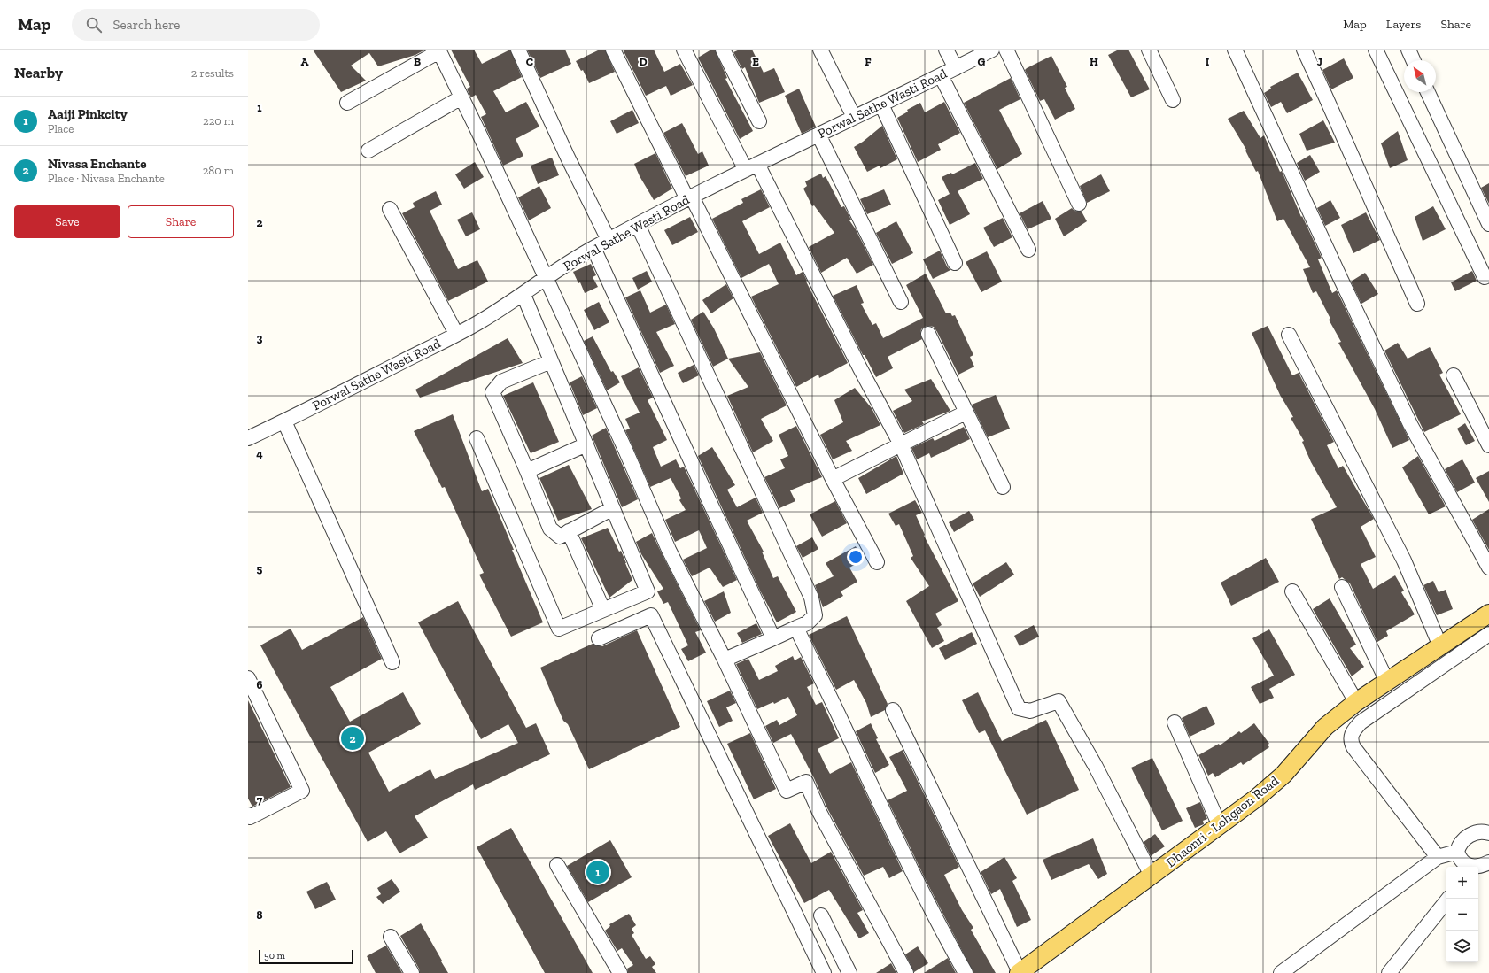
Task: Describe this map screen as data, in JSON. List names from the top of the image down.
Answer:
{
  "streets": {
    "main road": ["Dhaonri - Lohgaon Road"],
    "street": ["Porwal Sathe Wasti Road"]
  },
  "scale_bar": "50 m",
  "north": "top left",
  "page": {
    "header": "Map",
    "search": "Search here",
    "nav": ["Map", "Layers", "Share"],
    "heading": ["Nearby", "2 results"],
    "list": [
      {
        "mark": "1",
        "name": "Aaiji Pinkcity",
        "note": "Place",
        "value": "220 m"
      },
      {
        "mark": "2",
        "name": "Nivasa Enchante",
        "note": "Place · Nivasa Enchante",
        "value": "280 m"
      }
    ],
    "buttons": ["Save", "Share"],
    "pins": ["2", "1"],
    "map_buttons": ["+", "−"],
    "scale": "50 m"
  },
  "grid": {
    "columns": [
      "A",
      "B",
      "C",
      "D",
      "E",
      "F",
      "G",
      "H",
      "I",
      "J"
    ],
    "rows": [
      "1",
      "2",
      "3",
      "4",
      "5",
      "6",
      "7",
      "8"
    ]
  }
}
